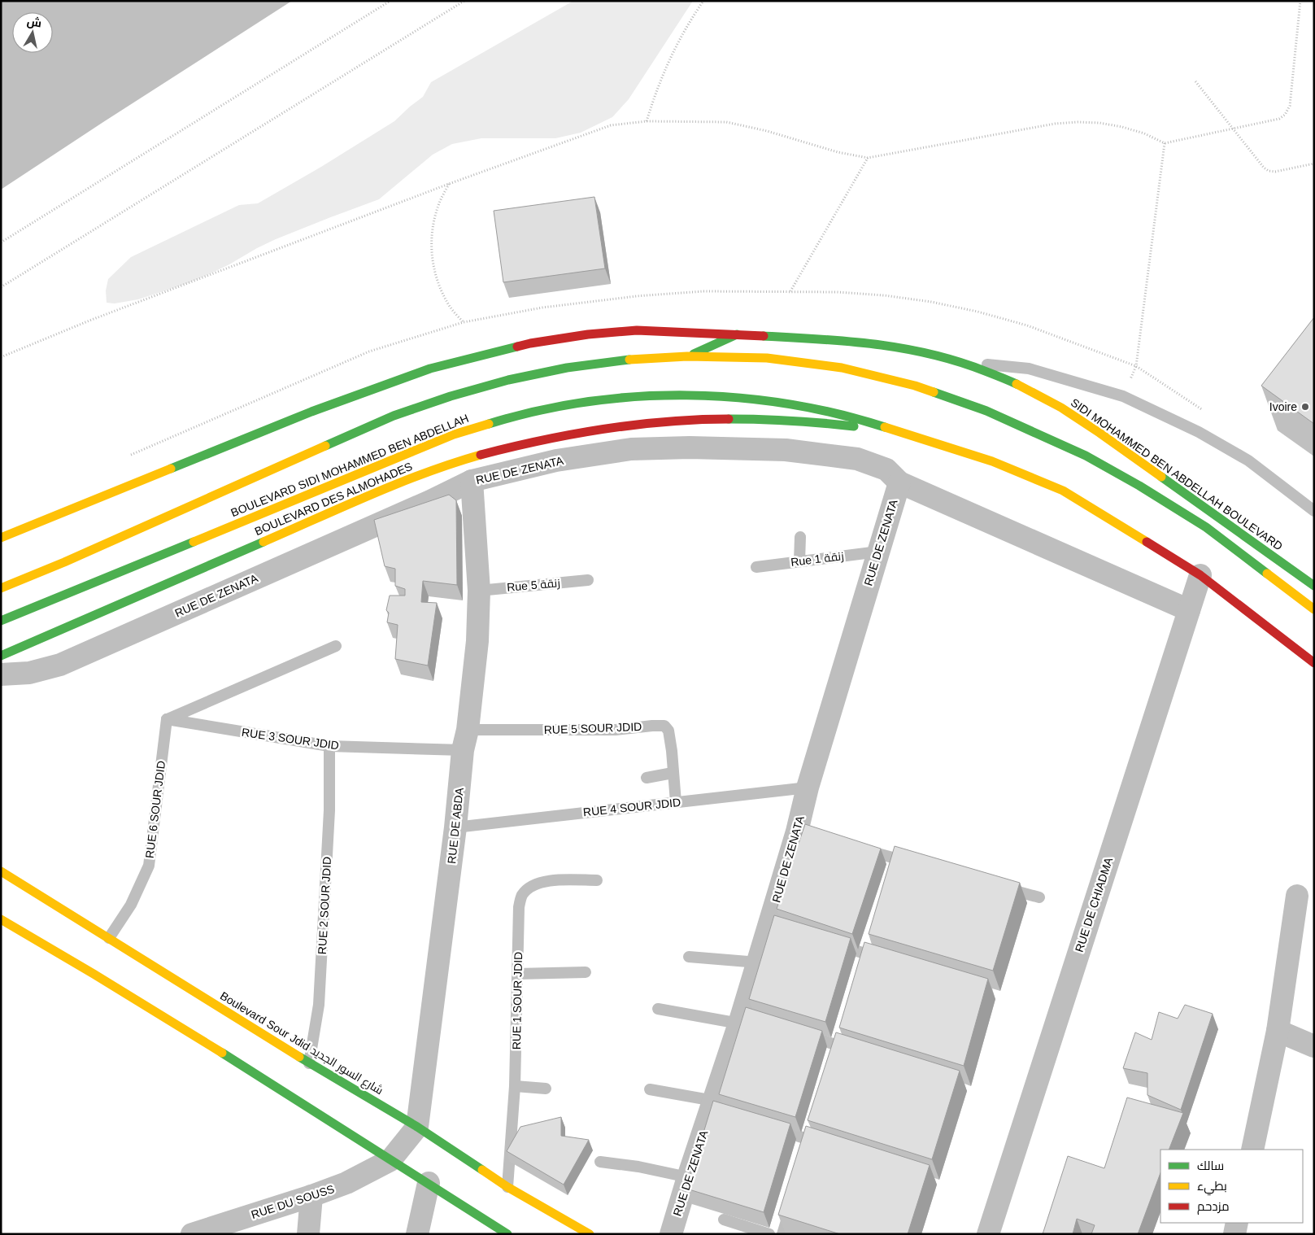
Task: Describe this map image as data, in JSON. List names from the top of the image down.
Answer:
{
  "streets": {
    "main road": [
      "BOULEVARD SIDI MOHAMMED BEN ABDELLAH",
      "SIDI MOHAMMED BEN ABDELLAH BOULEVARD",
      "BOULEVARD DES ALMOHADES",
      "Boulevard Sour Jdid شارع السور الجديد"
    ],
    "street": [
      "RUE DE ZENATA",
      "RUE DE ABDA",
      "RUE DE CHIADMA",
      "RUE DU SOUSS"
    ],
    "lane": [
      "Rue 1 زنقة",
      "Rue 5 زنقة",
      "RUE 5 SOUR JDID",
      "RUE 3 SOUR JDID",
      "RUE 4 SOUR JDID",
      "RUE 6 SOUR JDID",
      "RUE 2 SOUR JDID",
      "RUE 1 SOUR JDID"
    ]
  },
  "crossings": [
    ["BOULEVARD SIDI MOHAMMED BEN ABDELLAH", "BOULEVARD DES ALMOHADES"],
    ["BOULEVARD SIDI MOHAMMED BEN ABDELLAH", "RUE DE CHIADMA"],
    ["RUE DE ZENATA", "Rue 1 زنقة"],
    ["RUE DE ZENATA", "RUE 4 SOUR JDID"],
    ["RUE DE ZENATA", "RUE DE ABDA"],
    ["RUE DE ZENATA", "RUE DE CHIADMA"],
    ["Rue 5 زنقة", "RUE DE ABDA"],
    ["RUE 5 SOUR JDID", "RUE 3 SOUR JDID"],
    ["RUE 5 SOUR JDID", "RUE 4 SOUR JDID"],
    ["RUE 5 SOUR JDID", "RUE DE ABDA"],
    ["RUE 3 SOUR JDID", "RUE 6 SOUR JDID"],
    ["RUE 3 SOUR JDID", "RUE DE ABDA"],
    ["RUE 3 SOUR JDID", "RUE 2 SOUR JDID"],
    ["RUE 4 SOUR JDID", "RUE DE ABDA"],
    ["RUE 6 SOUR JDID", "Boulevard Sour Jdid شارع السور الجديد"],
    ["RUE DE ABDA", "Boulevard Sour Jdid شارع السور الجديد"],
    ["RUE 2 SOUR JDID", "Boulevard Sour Jdid شارع السور الجديد"],
    ["RUE 1 SOUR JDID", "Boulevard Sour Jdid شارع السور الجديد"]
  ],
  "places": ["Ivoire"],
  "legend": ["سالك", "بطيء", "مزدحم"],
  "north": "top"
}
